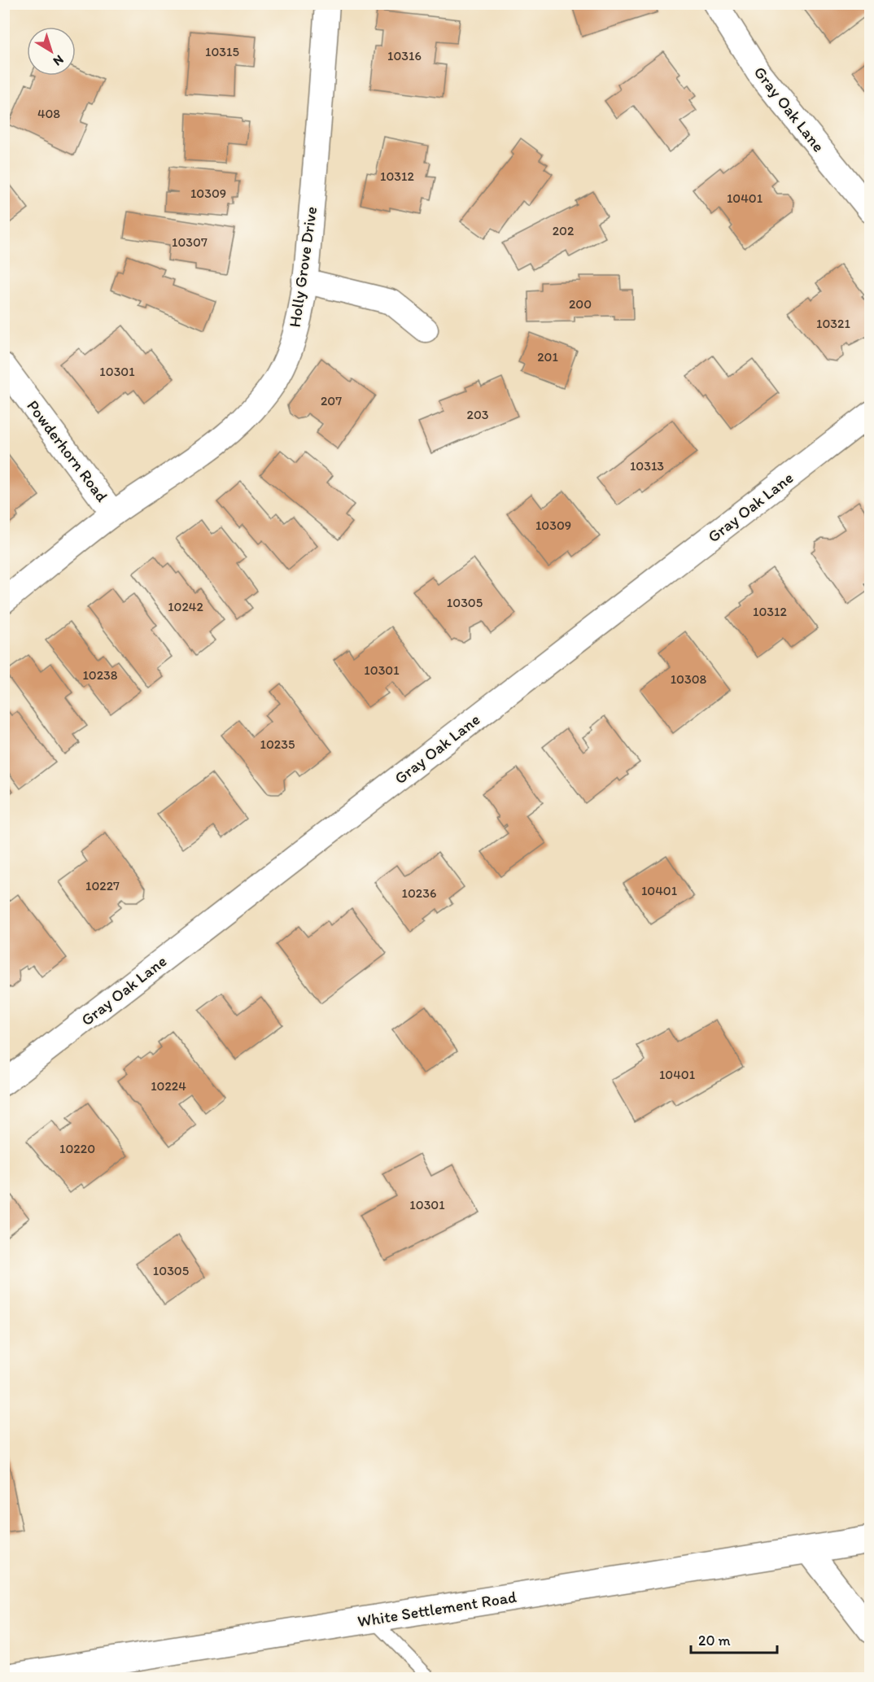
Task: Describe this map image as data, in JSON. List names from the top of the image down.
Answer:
{
  "streets": {
    "main road": ["White Settlement Road"],
    "street": ["Gray Oak Lane", "Holly Grove Drive", "Powderhorn Road"]
  },
  "crossings": [
    ["Holly Grove Drive", "Powderhorn Road"]
  ],
  "house_numbers": [
    "10315",
    "10316",
    "408",
    "10312",
    "10309",
    "10401",
    "202",
    "10307",
    "200",
    "10321",
    "201",
    "10301",
    "207",
    "203",
    "10313",
    "10309",
    "10305",
    "10242",
    "10312",
    "10301",
    "10238",
    "10308",
    "10235",
    "10227",
    "10401",
    "10236",
    "10401",
    "10224",
    "10220",
    "10301",
    "10305"
  ],
  "scale_bar": "20 m",
  "north": "bottom right"
}
